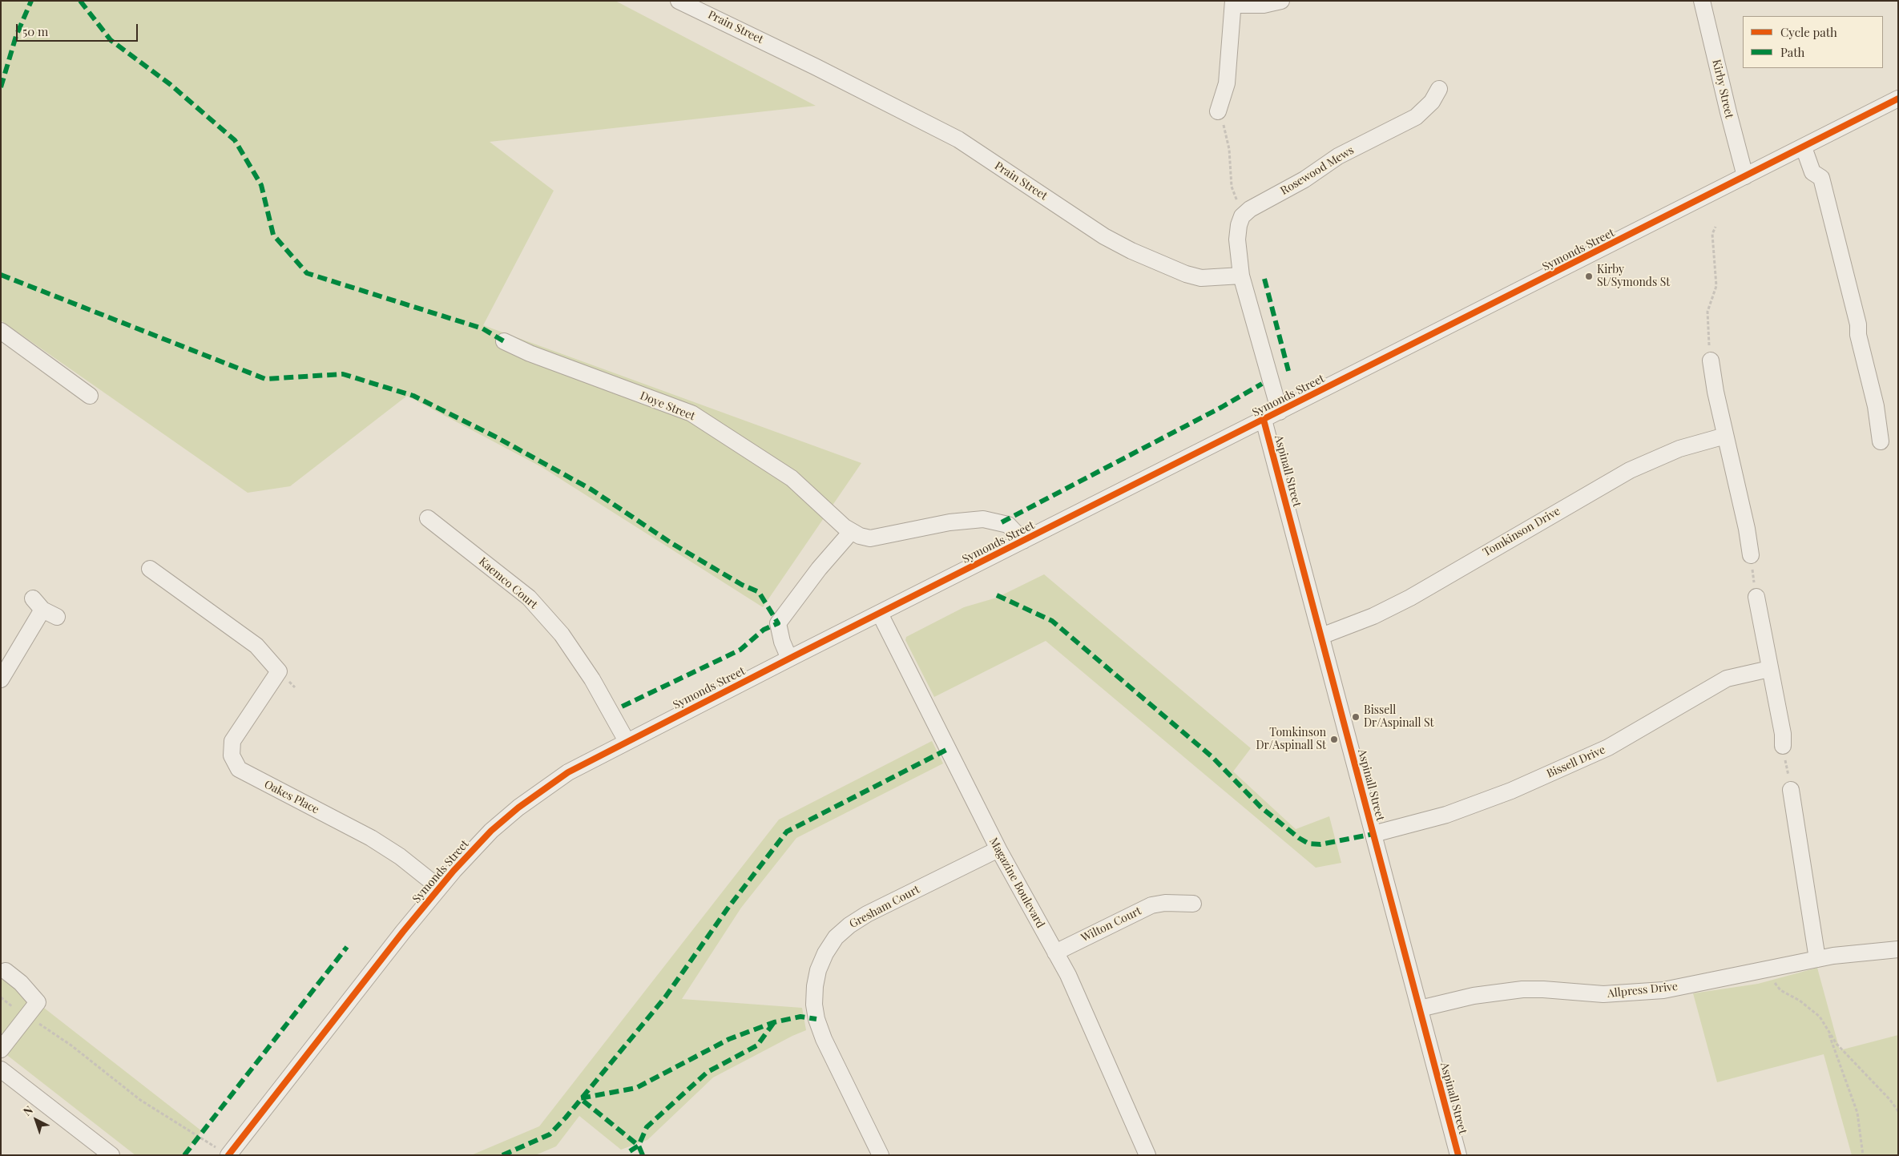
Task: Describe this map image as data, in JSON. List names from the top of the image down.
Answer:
{
  "streets": {
    "street": [
      "Prain Street",
      "Kirby Street",
      "Rosewood Mews",
      "Symonds Street",
      "Doye Street",
      "Aspinall Street",
      "Tomkinson Drive",
      "Kaemco Court",
      "Bissell Drive",
      "Oakes Place",
      "Magazine Boulevard",
      "Gresham Court",
      "Wilton Court",
      "Allpress Drive"
    ]
  },
  "crossings": [
    ["Kirby Street", "Symonds Street"],
    ["Symonds Street", "Doye Street"],
    ["Symonds Street", "Aspinall Street"],
    ["Symonds Street", "Kaemco Court"],
    ["Symonds Street", "Oakes Place"],
    ["Symonds Street", "Magazine Boulevard"],
    ["Aspinall Street", "Tomkinson Drive"],
    ["Aspinall Street", "Bissell Drive"],
    ["Aspinall Street", "Allpress Drive"],
    ["Magazine Boulevard", "Gresham Court"],
    ["Magazine Boulevard", "Wilton Court"]
  ],
  "places": ["Kirby St/Symonds St", "Bissell Dr/Aspinall St", "Tomkinson Dr/Aspinall St"],
  "legend": ["Cycle path", "Path"],
  "scale_bar": "50 m",
  "north": "top left"
}
